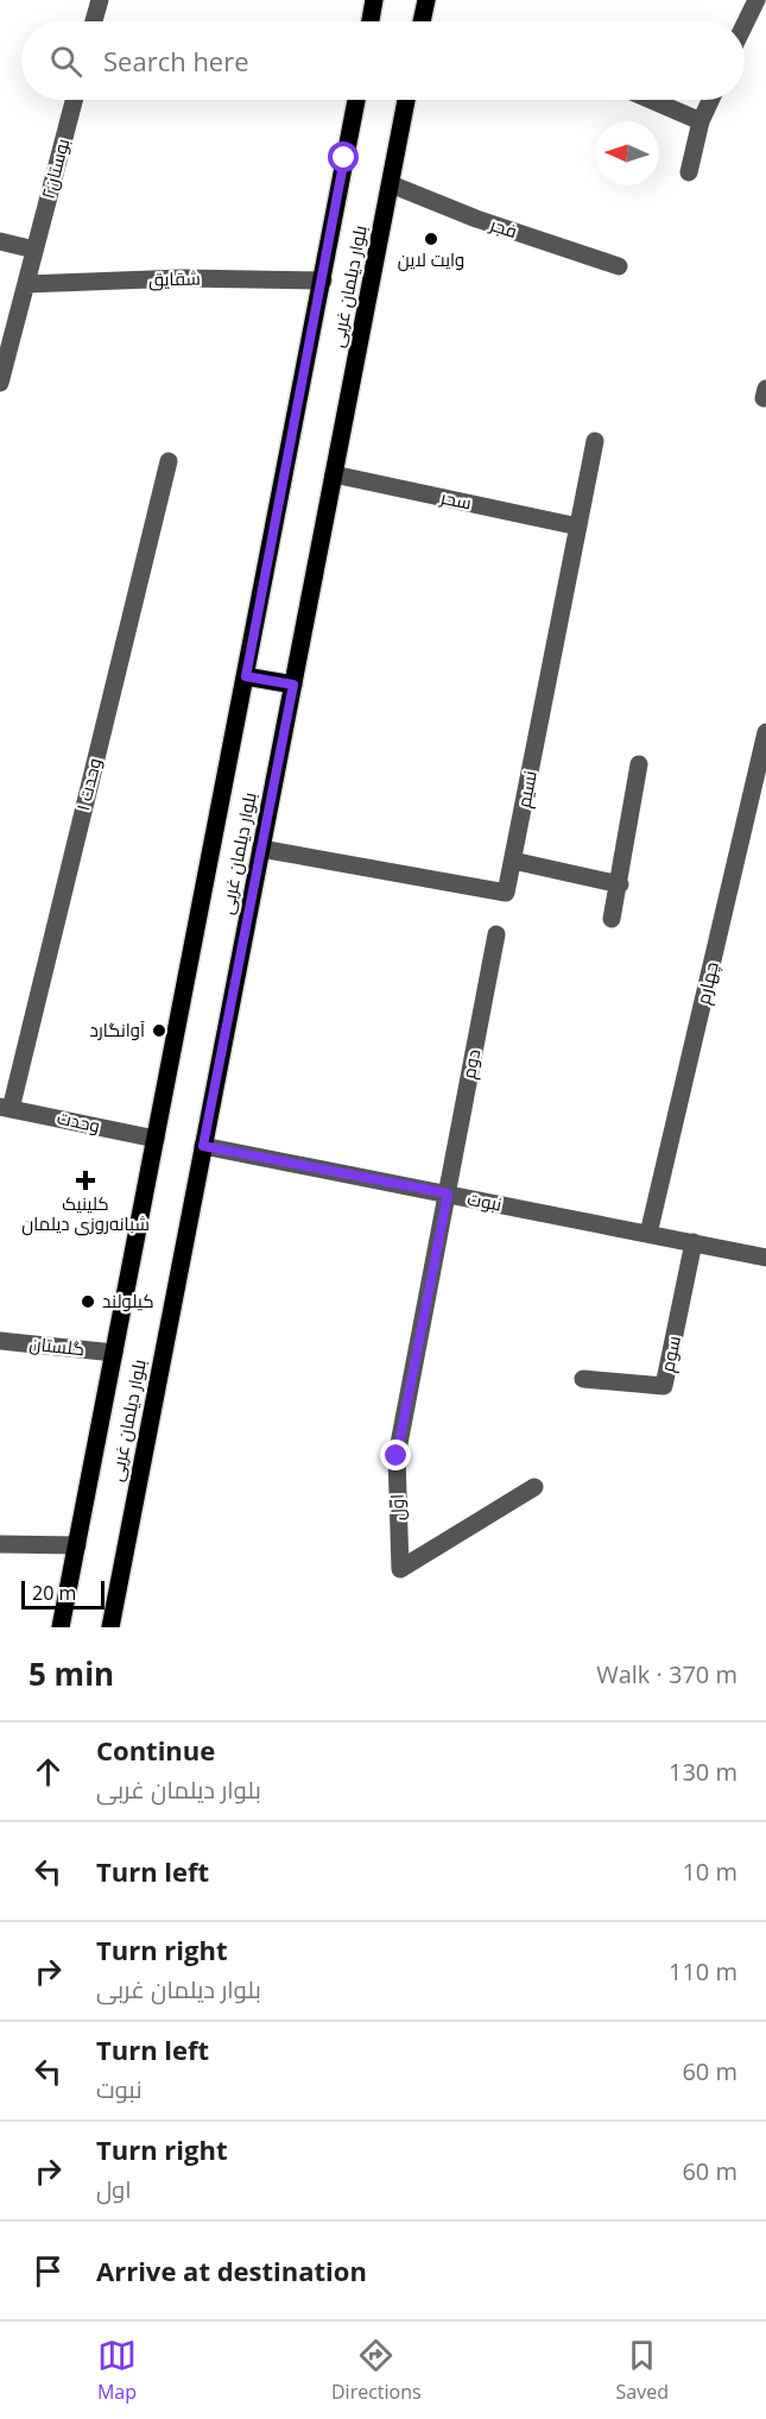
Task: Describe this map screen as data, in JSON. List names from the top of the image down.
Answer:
{
  "streets": {
    "main road": ["بلوار دیلمان غربی"],
    "street": [
      "بوستان۲",
      "فجر",
      "شقایق",
      "سحر",
      "وحدت ۱",
      "نسیم",
      "چهارم",
      "دوم",
      "وحدت",
      "نبوت",
      "گلستان",
      "سوم",
      "اول"
    ]
  },
  "crossings": [
    ["بوستان۲", "شقایق"],
    ["فجر", "بلوار دیلمان غربی"],
    ["شقایق", "بلوار دیلمان غربی"],
    ["بلوار دیلمان غربی", "سحر"],
    ["بلوار دیلمان غربی", "نسیم"],
    ["بلوار دیلمان غربی", "وحدت"],
    ["بلوار دیلمان غربی", "نبوت"],
    ["بلوار دیلمان غربی", "گلستان"],
    ["سحر", "نسیم"],
    ["وحدت ۱", "وحدت"],
    ["چهارم", "نبوت"],
    ["دوم", "نبوت"],
    ["دوم", "اول"],
    ["نبوت", "سوم"],
    ["نبوت", "اول"]
  ],
  "places": {
    "other": ["وایت لاین", "آوانگارد", "کیلولند"],
    "health": ["کلینیک شبانه‌روزی دیلمان"]
  },
  "scale_bar": "20 m",
  "north": "left",
  "page": {
    "search": "Search here",
    "scale": "20 m",
    "heading": ["5 min", "Walk · 370 m"],
    "list": [
      ["Continue", "بلوار دیلمان غربی", "130 m"],
      ["Turn left", "10 m"],
      ["Turn right", "بلوار دیلمان غربی", "110 m"],
      ["Turn left", "نبوت", "60 m"],
      ["Turn right", "اول", "60 m"],
      "Arrive at destination"
    ],
    "nav": ["Map", "Directions", "Saved"]
  }
}
